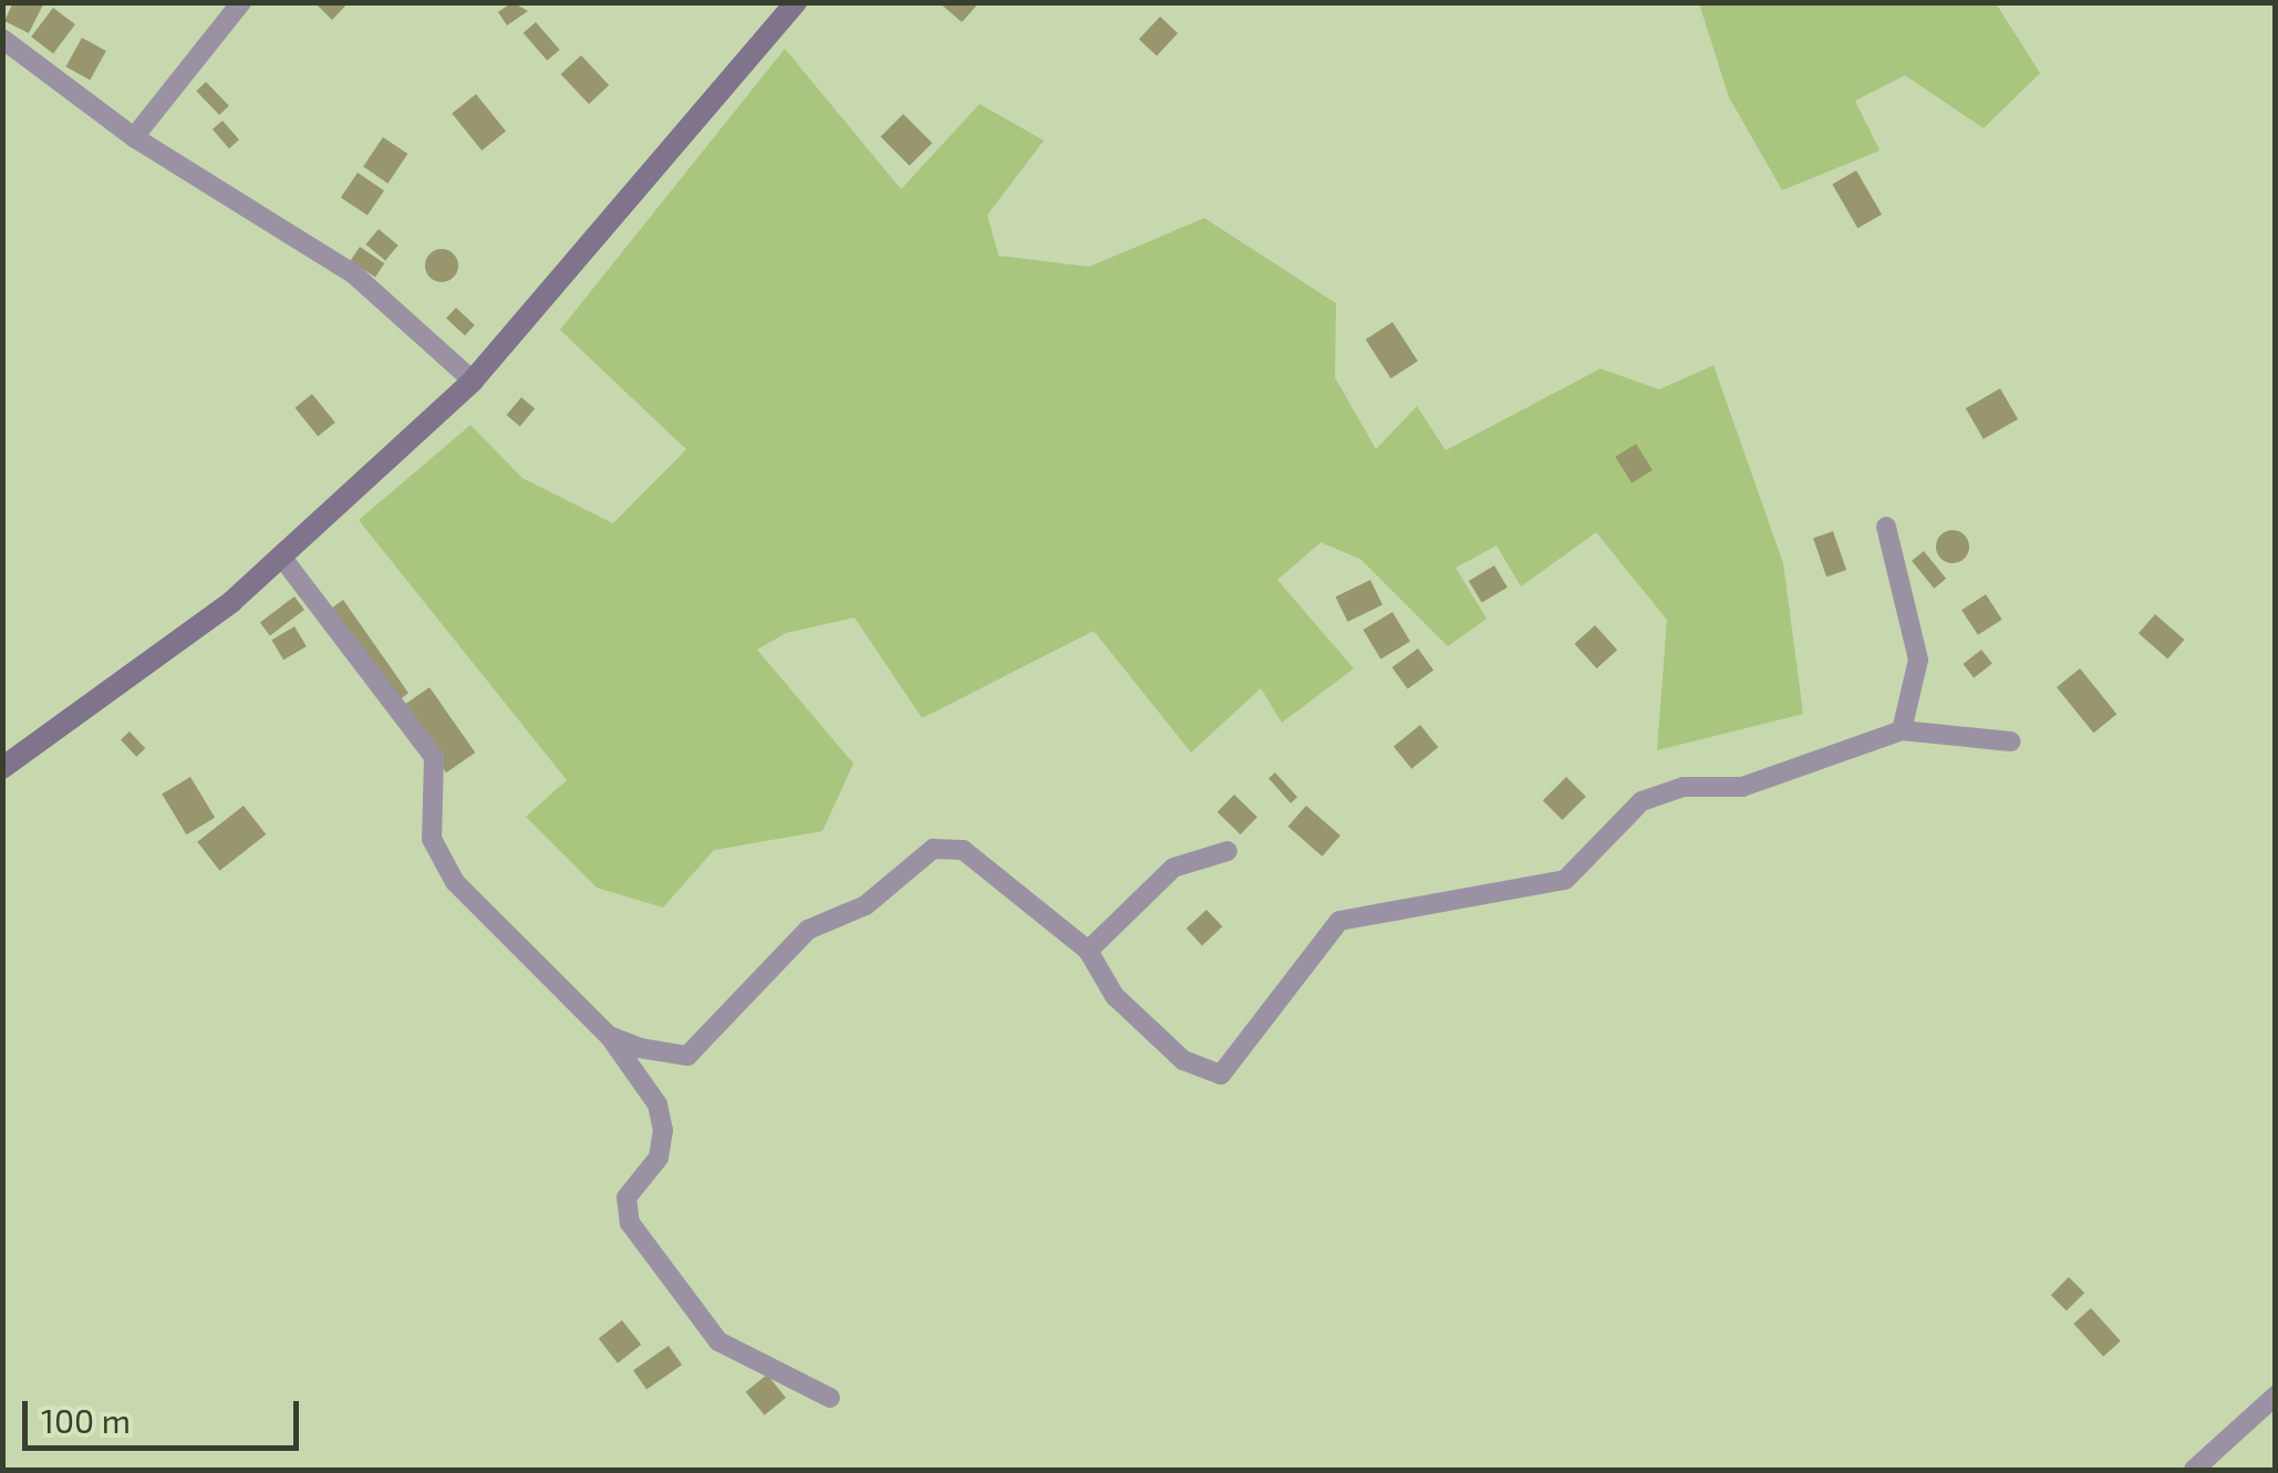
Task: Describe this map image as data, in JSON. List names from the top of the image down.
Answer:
{
  "scale_bar": "100 m"
}
